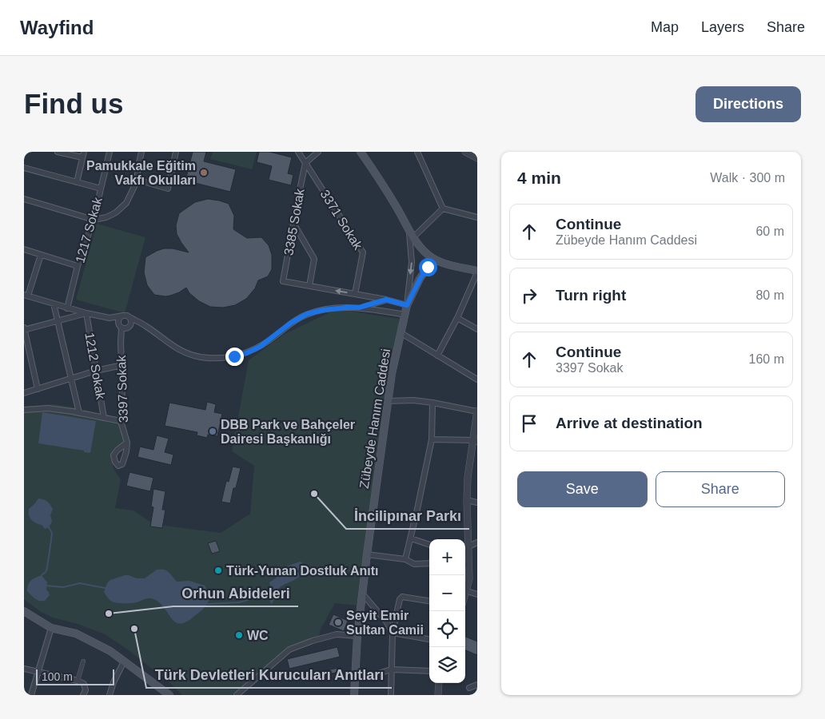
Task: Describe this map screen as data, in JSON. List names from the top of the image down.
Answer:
{
  "streets": {
    "main road": ["Zübeyde Hanım Caddesi"],
    "street": [
      "3371 Sokak",
      "3385 Sokak",
      "1217 Sokak",
      "1212 Sokak",
      "3397 Sokak"
    ]
  },
  "crossings": [
    ["3371 Sokak", "3385 Sokak"]
  ],
  "places": [
    "Pamukkale Eğitim Vakfı Okulları",
    "DBB Park ve Bahçeler Dairesi Başkanlığı",
    "İncilipınar Parkı",
    "Türk-Yunan Dostluk Anıtı",
    "Orhun Abideleri",
    "Seyit Emir Sultan Camii",
    "Türk Devletleri Kurucuları Anıtları",
    "WC"
  ],
  "scale_bar": "100 m",
  "page": {
    "header": "Wayfind",
    "nav": ["Map", "Layers", "Share"],
    "buttons": [
      "Directions",
      ["Save", "Share"]
    ],
    "title": "Find us",
    "heading": ["4 min", "Walk · 300 m"],
    "list": [
      ["Continue", "Zübeyde Hanım Caddesi", "60 m"],
      ["Turn right", "80 m"],
      ["Continue", "3397 Sokak", "160 m"],
      "Arrive at destination"
    ],
    "map_buttons": ["+", "−"],
    "scale": "100 m"
  }
}
